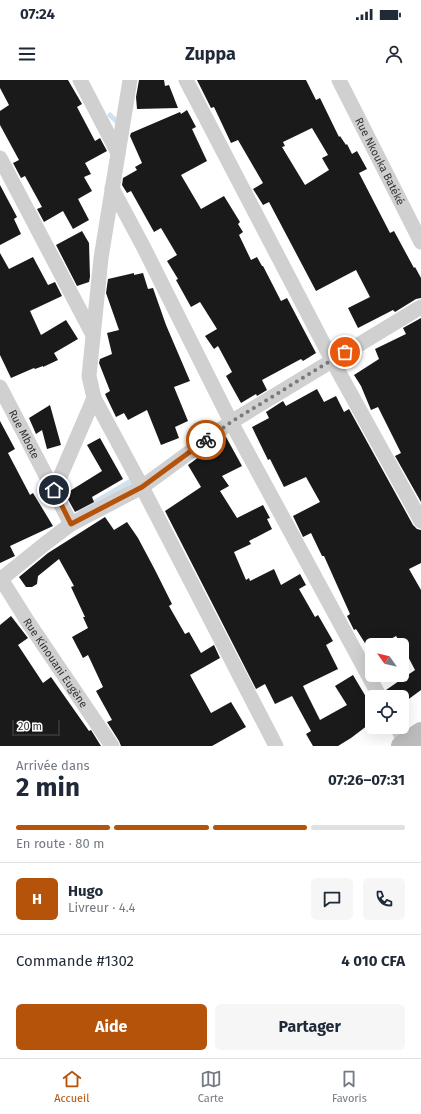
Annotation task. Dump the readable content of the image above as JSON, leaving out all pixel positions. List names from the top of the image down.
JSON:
{
  "streets": {
    "street": ["Rue Nkouka Batéké", "Rue Mbote", "Rue Kinouani Eugène"]
  },
  "scale_bar": "20 m",
  "north": "top left",
  "page": {
    "status": "07:24",
    "header": "Zuppa",
    "scale": "20 m",
    "heading": ["2 min", "Arrivée dans", "07:26–07:31"],
    "panel": [
      "Hugo",
      "Livreur · 4.4",
      "Commande #1302",
      "4 010 CFA"
    ],
    "bar": "En route · 80 m",
    "round": "H",
    "buttons": ["Aide", "Partager"],
    "tabs": ["Accueil", "Carte", "Favoris"]
  }
}
